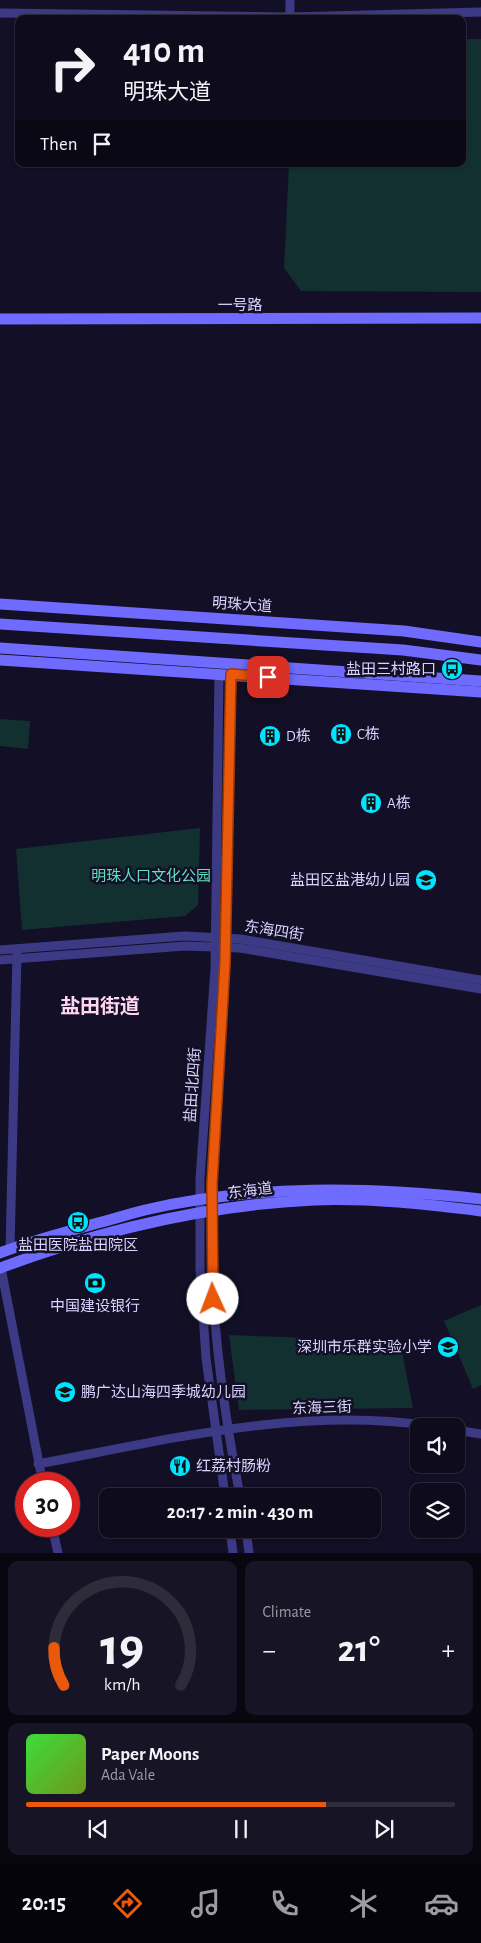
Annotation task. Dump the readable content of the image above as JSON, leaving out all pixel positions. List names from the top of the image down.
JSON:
{
  "streets": {
    "street": [
      "一号路",
      "明珠大道",
      "东海四街",
      "盐田北四街",
      "东海道",
      "东海三街"
    ]
  },
  "crossings": [
    ["东海四街", "盐田北四街"],
    ["盐田北四街", "东海道"],
    ["盐田北四街", "东海三街"]
  ],
  "districts": ["盐田街道"],
  "parks": ["明珠人口文化公园"],
  "places": {
    "bus stop": ["盐田三村路口", "盐田医院盐田院区"],
    "building": ["C栋", "D栋", "A栋"],
    "school or university": ["盐田区盐港幼儿园", "深圳市乐群实验小学", "鹏广达山海四季城幼儿园"],
    "bank": ["中国建设银行"],
    "restaurant": ["红荔村肠粉"]
  },
  "page": {
    "turn": ["410 m", "明珠大道"],
    "then": "Then",
    "limit": "30",
    "trip": "20:17 · 2 min · 430 m",
    "tile": "Climate",
    "heat": ["−", "21°", "+"],
    "song": ["Paper Moons", "Ada Vale"],
    "tabs": "20:15",
    "gauge": ["19", "km/h"]
  }
}
